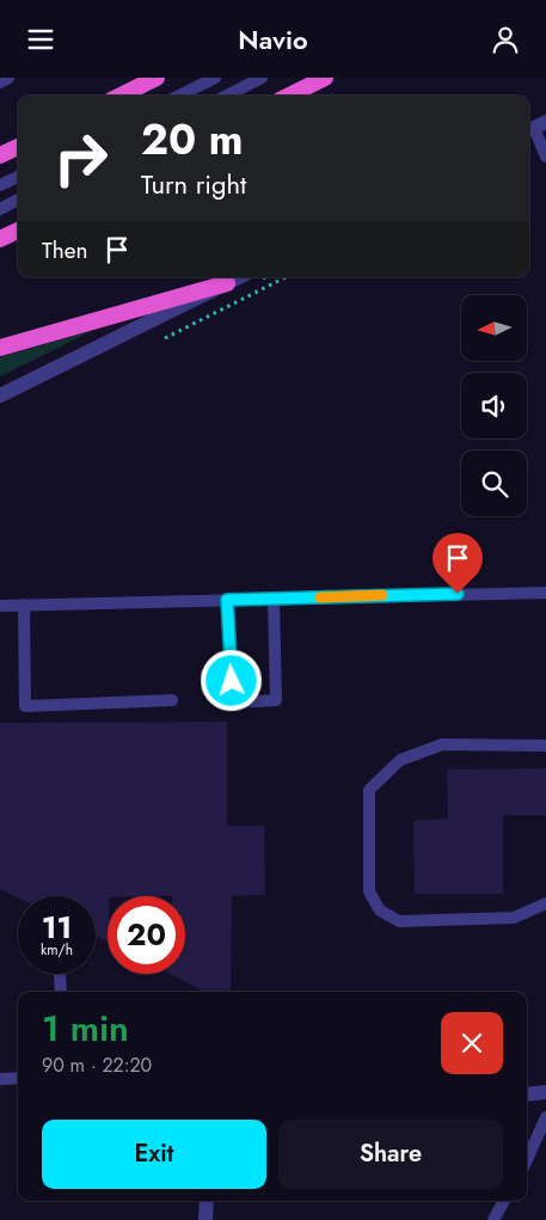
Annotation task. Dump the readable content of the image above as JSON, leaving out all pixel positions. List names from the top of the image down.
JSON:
{
  "north": "left",
  "page": {
    "header": "Navio",
    "turn": ["20 m", "Turn right"],
    "then": "Then",
    "speed": "11 km/h",
    "limit": "20",
    "heading": ["1 min", "90 m · 22:20"],
    "buttons": ["Exit", "Share"]
  }
}
